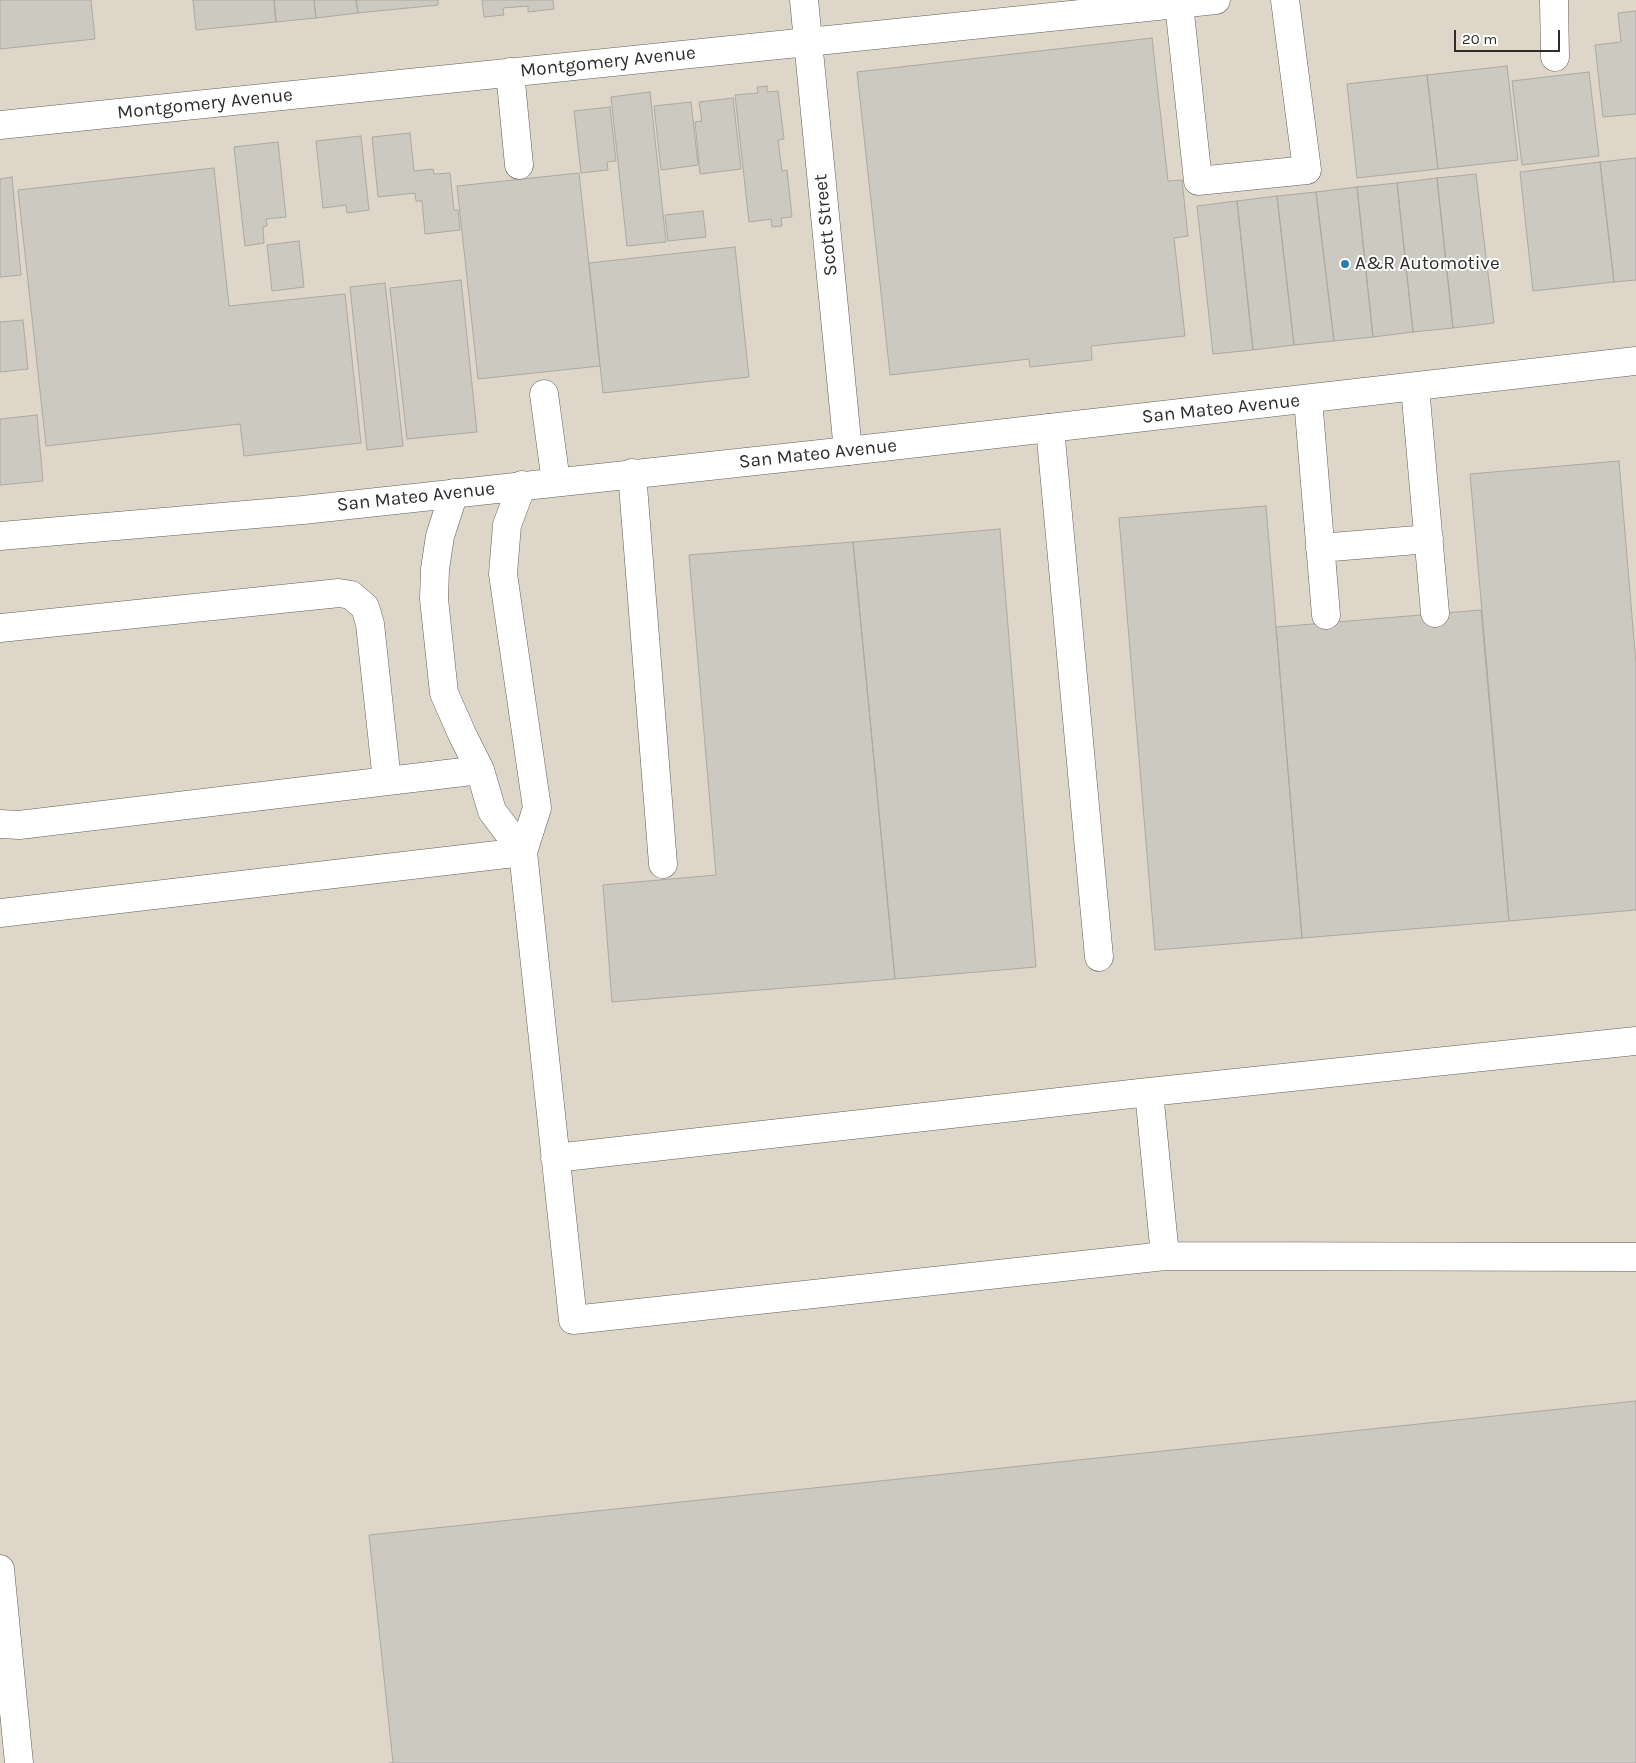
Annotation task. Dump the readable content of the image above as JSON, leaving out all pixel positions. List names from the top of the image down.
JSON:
{
  "streets": {
    "main road": ["Montgomery Avenue", "Scott Street", "San Mateo Avenue"]
  },
  "crossings": [
    ["Montgomery Avenue", "Scott Street"],
    ["Scott Street", "San Mateo Avenue"]
  ],
  "places": ["A&R Automotive"],
  "scale_bar": "20 m"
}
